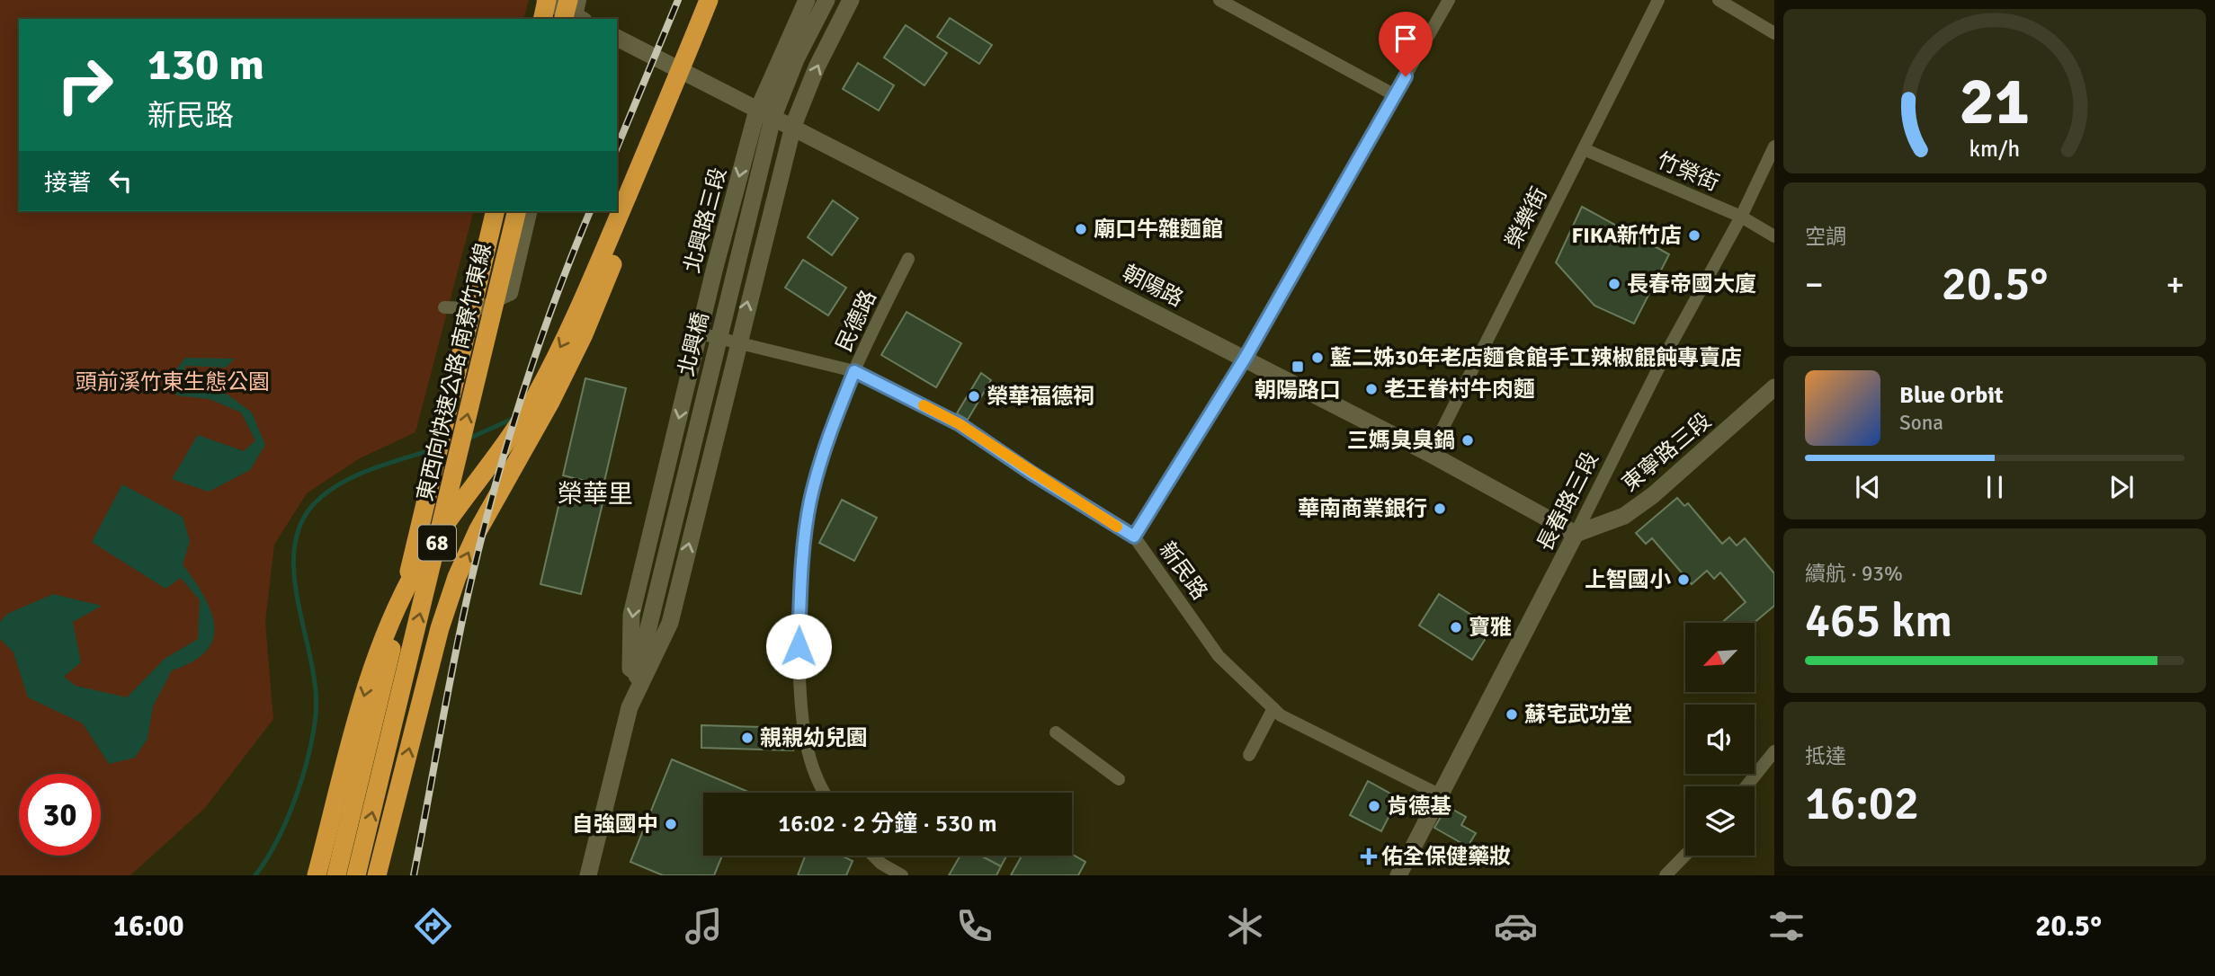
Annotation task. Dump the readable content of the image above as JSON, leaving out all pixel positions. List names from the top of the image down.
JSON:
{
  "streets": {
    "highway": ["東西向快速公路 南寮竹東線", "68"],
    "street": [
      "竹榮街",
      "榮樂街",
      "北興路三段",
      "朝陽路",
      "民德路",
      "北興橋",
      "東寧路三段",
      "長春路三段",
      "新民路"
    ]
  },
  "crossings": [
    ["竹榮街", "榮樂街"],
    ["竹榮街", "長春路三段"],
    ["榮樂街", "朝陽路"],
    ["北興路三段", "朝陽路"],
    ["北興路三段", "北興橋"],
    ["北興路三段", "新民路"],
    ["朝陽路", "北興橋"],
    ["朝陽路", "東寧路三段"],
    ["朝陽路", "長春路三段"],
    ["民德路", "新民路"],
    ["東寧路三段", "長春路三段"],
    ["長春路三段", "新民路"]
  ],
  "districts": ["榮華里"],
  "parks": ["頭前溪竹東生態公園"],
  "places": {
    "other": [
      "廟口牛雜麵館",
      "FIKA新竹店",
      "長春帝國大廈",
      "藍二姊30年老店麵食館手工辣椒餛飩專賣店",
      "老王眷村牛肉麵",
      "榮華福德祠",
      "三媽臭臭鍋",
      "華南商業銀行",
      "上智國小",
      "寶雅",
      "蘇宅武功堂",
      "親親幼兒園",
      "肯德基",
      "自強國中"
    ],
    "transit": ["朝陽路口"],
    "health": ["佑全保健藥妝"]
  },
  "north": "bottom left",
  "page": {
    "turn": ["130 m", "新民路"],
    "then": "接著",
    "tile": [
      "空調",
      ["續航 · 93%", "465 km"],
      ["抵達", "16:02"]
    ],
    "heat": ["−", "20.5°", "+"],
    "song": ["Blue Orbit", "Sona"],
    "limit": "30",
    "trip": "16:02 · 2 分鐘 · 530 m",
    "tabs": ["16:00", "20.5°"],
    "gauge": ["21", "km/h"]
  }
}
